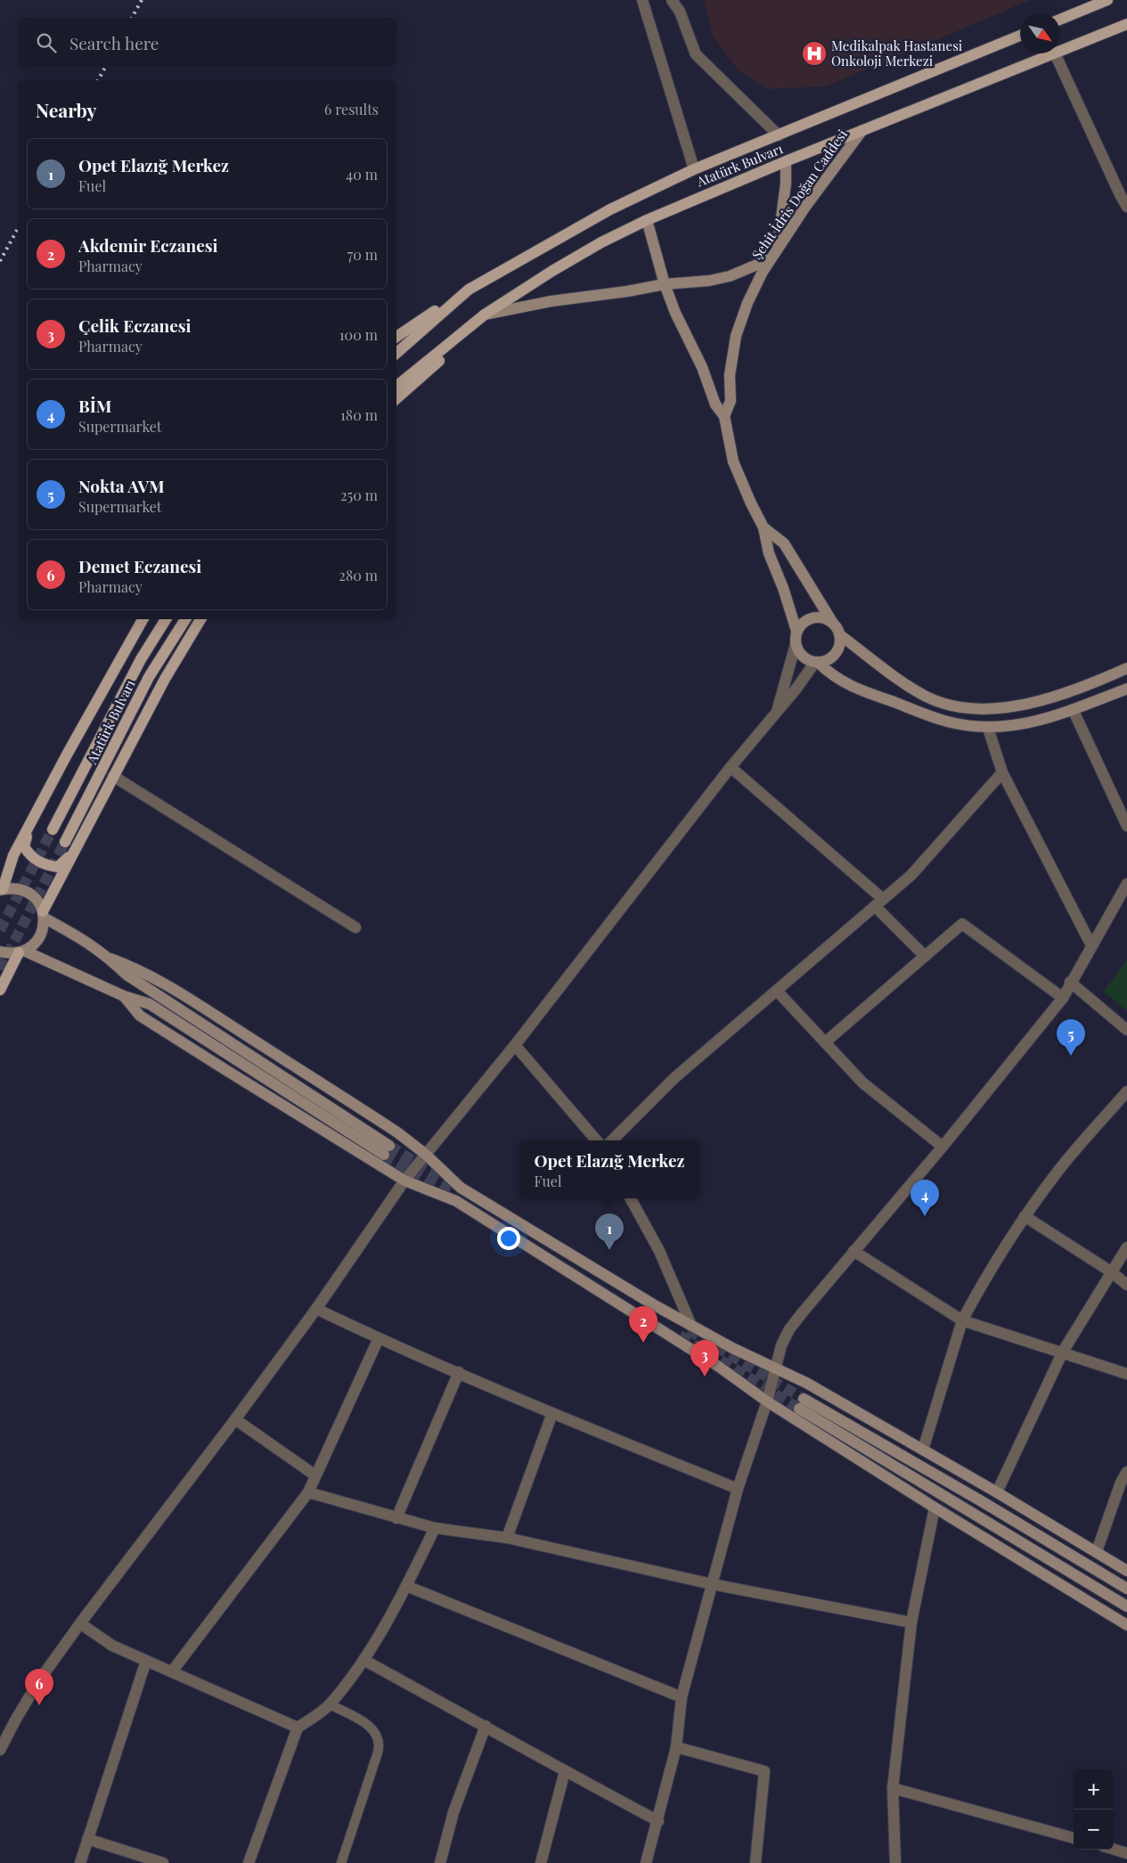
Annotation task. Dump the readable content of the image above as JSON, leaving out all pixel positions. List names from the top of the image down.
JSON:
{
  "streets": {
    "main road": ["Atatürk Bulvarı", "Şehit İdris Doğan Caddesi"]
  },
  "crossings": [
    ["Atatürk Bulvarı", "Şehit İdris Doğan Caddesi"]
  ],
  "places": {
    "hospital": ["Medikalpak Hastanesi Onkoloji Merkezi"]
  },
  "north": "bottom right",
  "page": {
    "search": "Search here",
    "heading": ["Nearby", "6 results"],
    "list": [
      {
        "mark": "1",
        "name": "Opet Elazığ Merkez",
        "note": "Fuel",
        "value": "40 m"
      },
      {
        "mark": "2",
        "name": "Akdemir Eczanesi",
        "note": "Pharmacy",
        "value": "70 m"
      },
      {
        "mark": "3",
        "name": "Çelik Eczanesi",
        "note": "Pharmacy",
        "value": "100 m"
      },
      {
        "mark": "4",
        "name": "BİM",
        "note": "Supermarket",
        "value": "180 m"
      },
      {
        "mark": "5",
        "name": "Nokta AVM",
        "note": "Supermarket",
        "value": "250 m"
      },
      {
        "mark": "6",
        "name": "Demet Eczanesi",
        "note": "Pharmacy",
        "value": "280 m"
      }
    ],
    "pins": [
      "5",
      "4",
      "1",
      "2",
      "3",
      "6"
    ],
    "popup": ["Opet Elazığ Merkez", "Fuel"],
    "map_buttons": ["+", "−"]
  }
}
